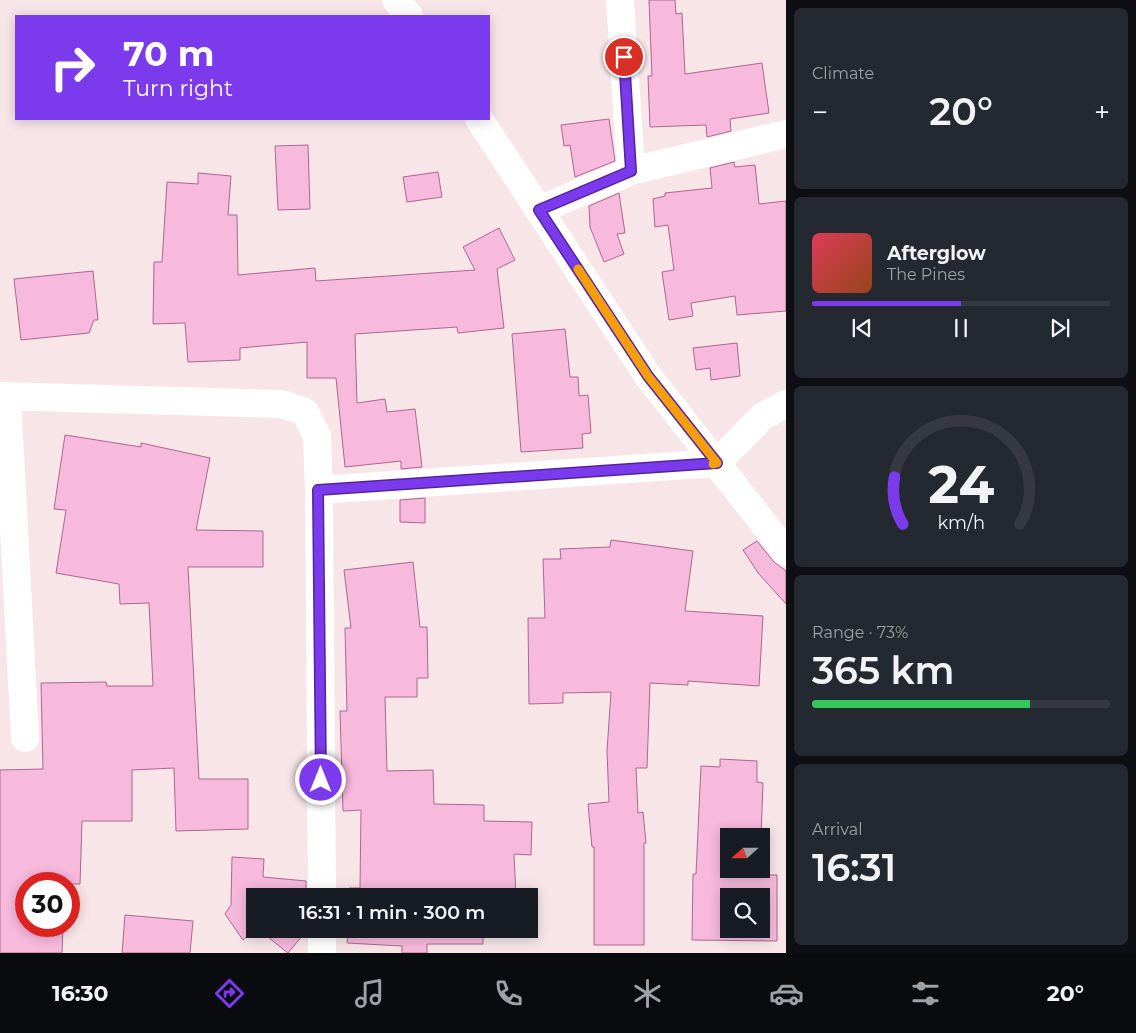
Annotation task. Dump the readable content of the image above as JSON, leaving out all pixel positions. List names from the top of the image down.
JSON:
{
  "north": "left",
  "page": {
    "tile": [
      "Climate",
      ["Range · 73%", "365 km"],
      ["Arrival", "16:31"]
    ],
    "turn": ["70 m", "Turn right"],
    "heat": ["−", "20°", "+"],
    "song": ["Afterglow", "The Pines"],
    "limit": "30",
    "trip": "16:31 · 1 min · 300 m",
    "tabs": ["16:30", "20°"],
    "gauge": ["24", "km/h"]
  }
}
